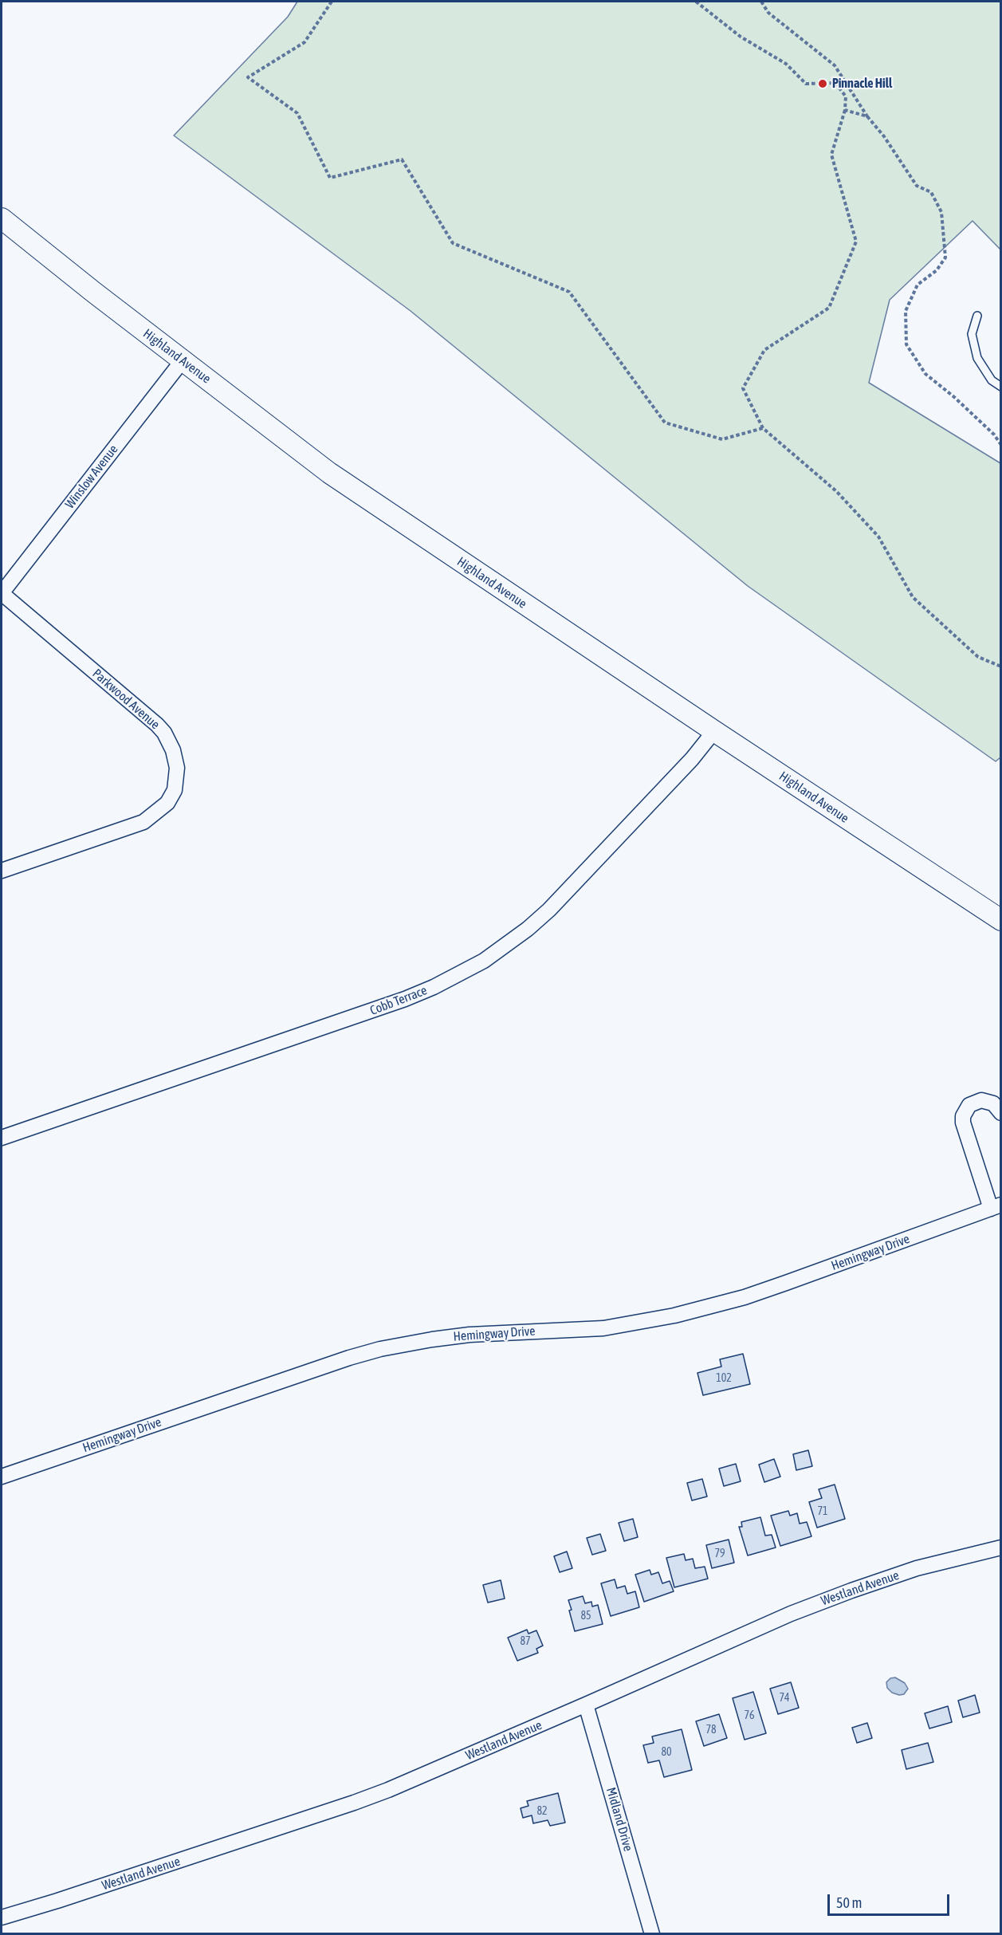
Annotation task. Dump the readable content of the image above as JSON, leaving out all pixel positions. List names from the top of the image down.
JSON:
{
  "streets": {
    "street": [
      "Highland Avenue",
      "Winslow Avenue",
      "Parkwood Avenue",
      "Cobb Terrace",
      "Hemingway Drive",
      "Westland Avenue",
      "Midland Drive"
    ]
  },
  "crossings": [
    ["Highland Avenue", "Winslow Avenue"],
    ["Highland Avenue", "Cobb Terrace"],
    ["Winslow Avenue", "Parkwood Avenue"],
    ["Westland Avenue", "Midland Drive"]
  ],
  "places": ["Pinnacle Hill"],
  "house_numbers": [
    "102",
    "71",
    "79",
    "85",
    "87",
    "74",
    "76",
    "78",
    "80",
    "82"
  ],
  "scale_bar": "50 m"
}
